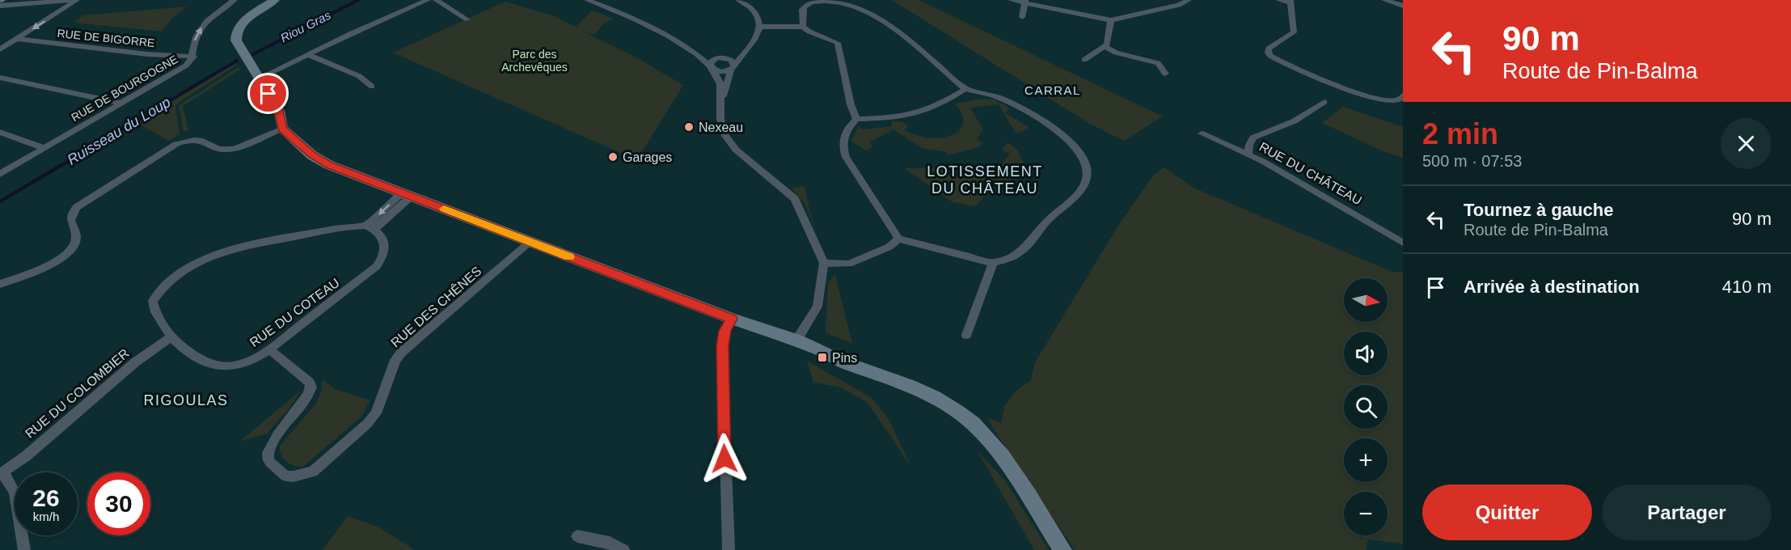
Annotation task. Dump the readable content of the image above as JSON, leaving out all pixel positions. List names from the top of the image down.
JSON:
{
  "streets": {
    "street": [
      "RUE DE BIGORRE",
      "RUE DE BOURGOGNE",
      "RUE DU CHÂTEAU",
      "RUE DES CHÊNES",
      "RUE DU COTEAU",
      "RUE DU COLOMBIER"
    ]
  },
  "crossings": [
    ["RUE DE BIGORRE", "RUE DE BOURGOGNE"],
    ["RUE DES CHÊNES", "RUE DU COTEAU"],
    ["RUE DU COTEAU", "RUE DU COLOMBIER"]
  ],
  "districts": ["CARRAL", "LOTISSEMENT DU CHÂTEAU", "RIGOULAS"],
  "water": ["Riou Gras", "Ruisseau du Loup"],
  "parks": ["Parc des Archevêques"],
  "places": {
    "other": ["Nexeau", "Garages"],
    "transit": ["Pins"]
  },
  "north": "right",
  "page": {
    "turn": ["90 m", "Route de Pin-Balma"],
    "heading": ["2 min", "500 m · 07:53"],
    "list": [
      {
        "name": "Tournez à gauche",
        "note": "Route de Pin-Balma",
        "value": "90 m"
      },
      {
        "name": "Arrivée à destination",
        "value": "410 m"
      }
    ],
    "map_buttons": ["+", "−"],
    "speed": "26 km/h",
    "limit": "30",
    "buttons": ["Quitter", "Partager"]
  }
}
